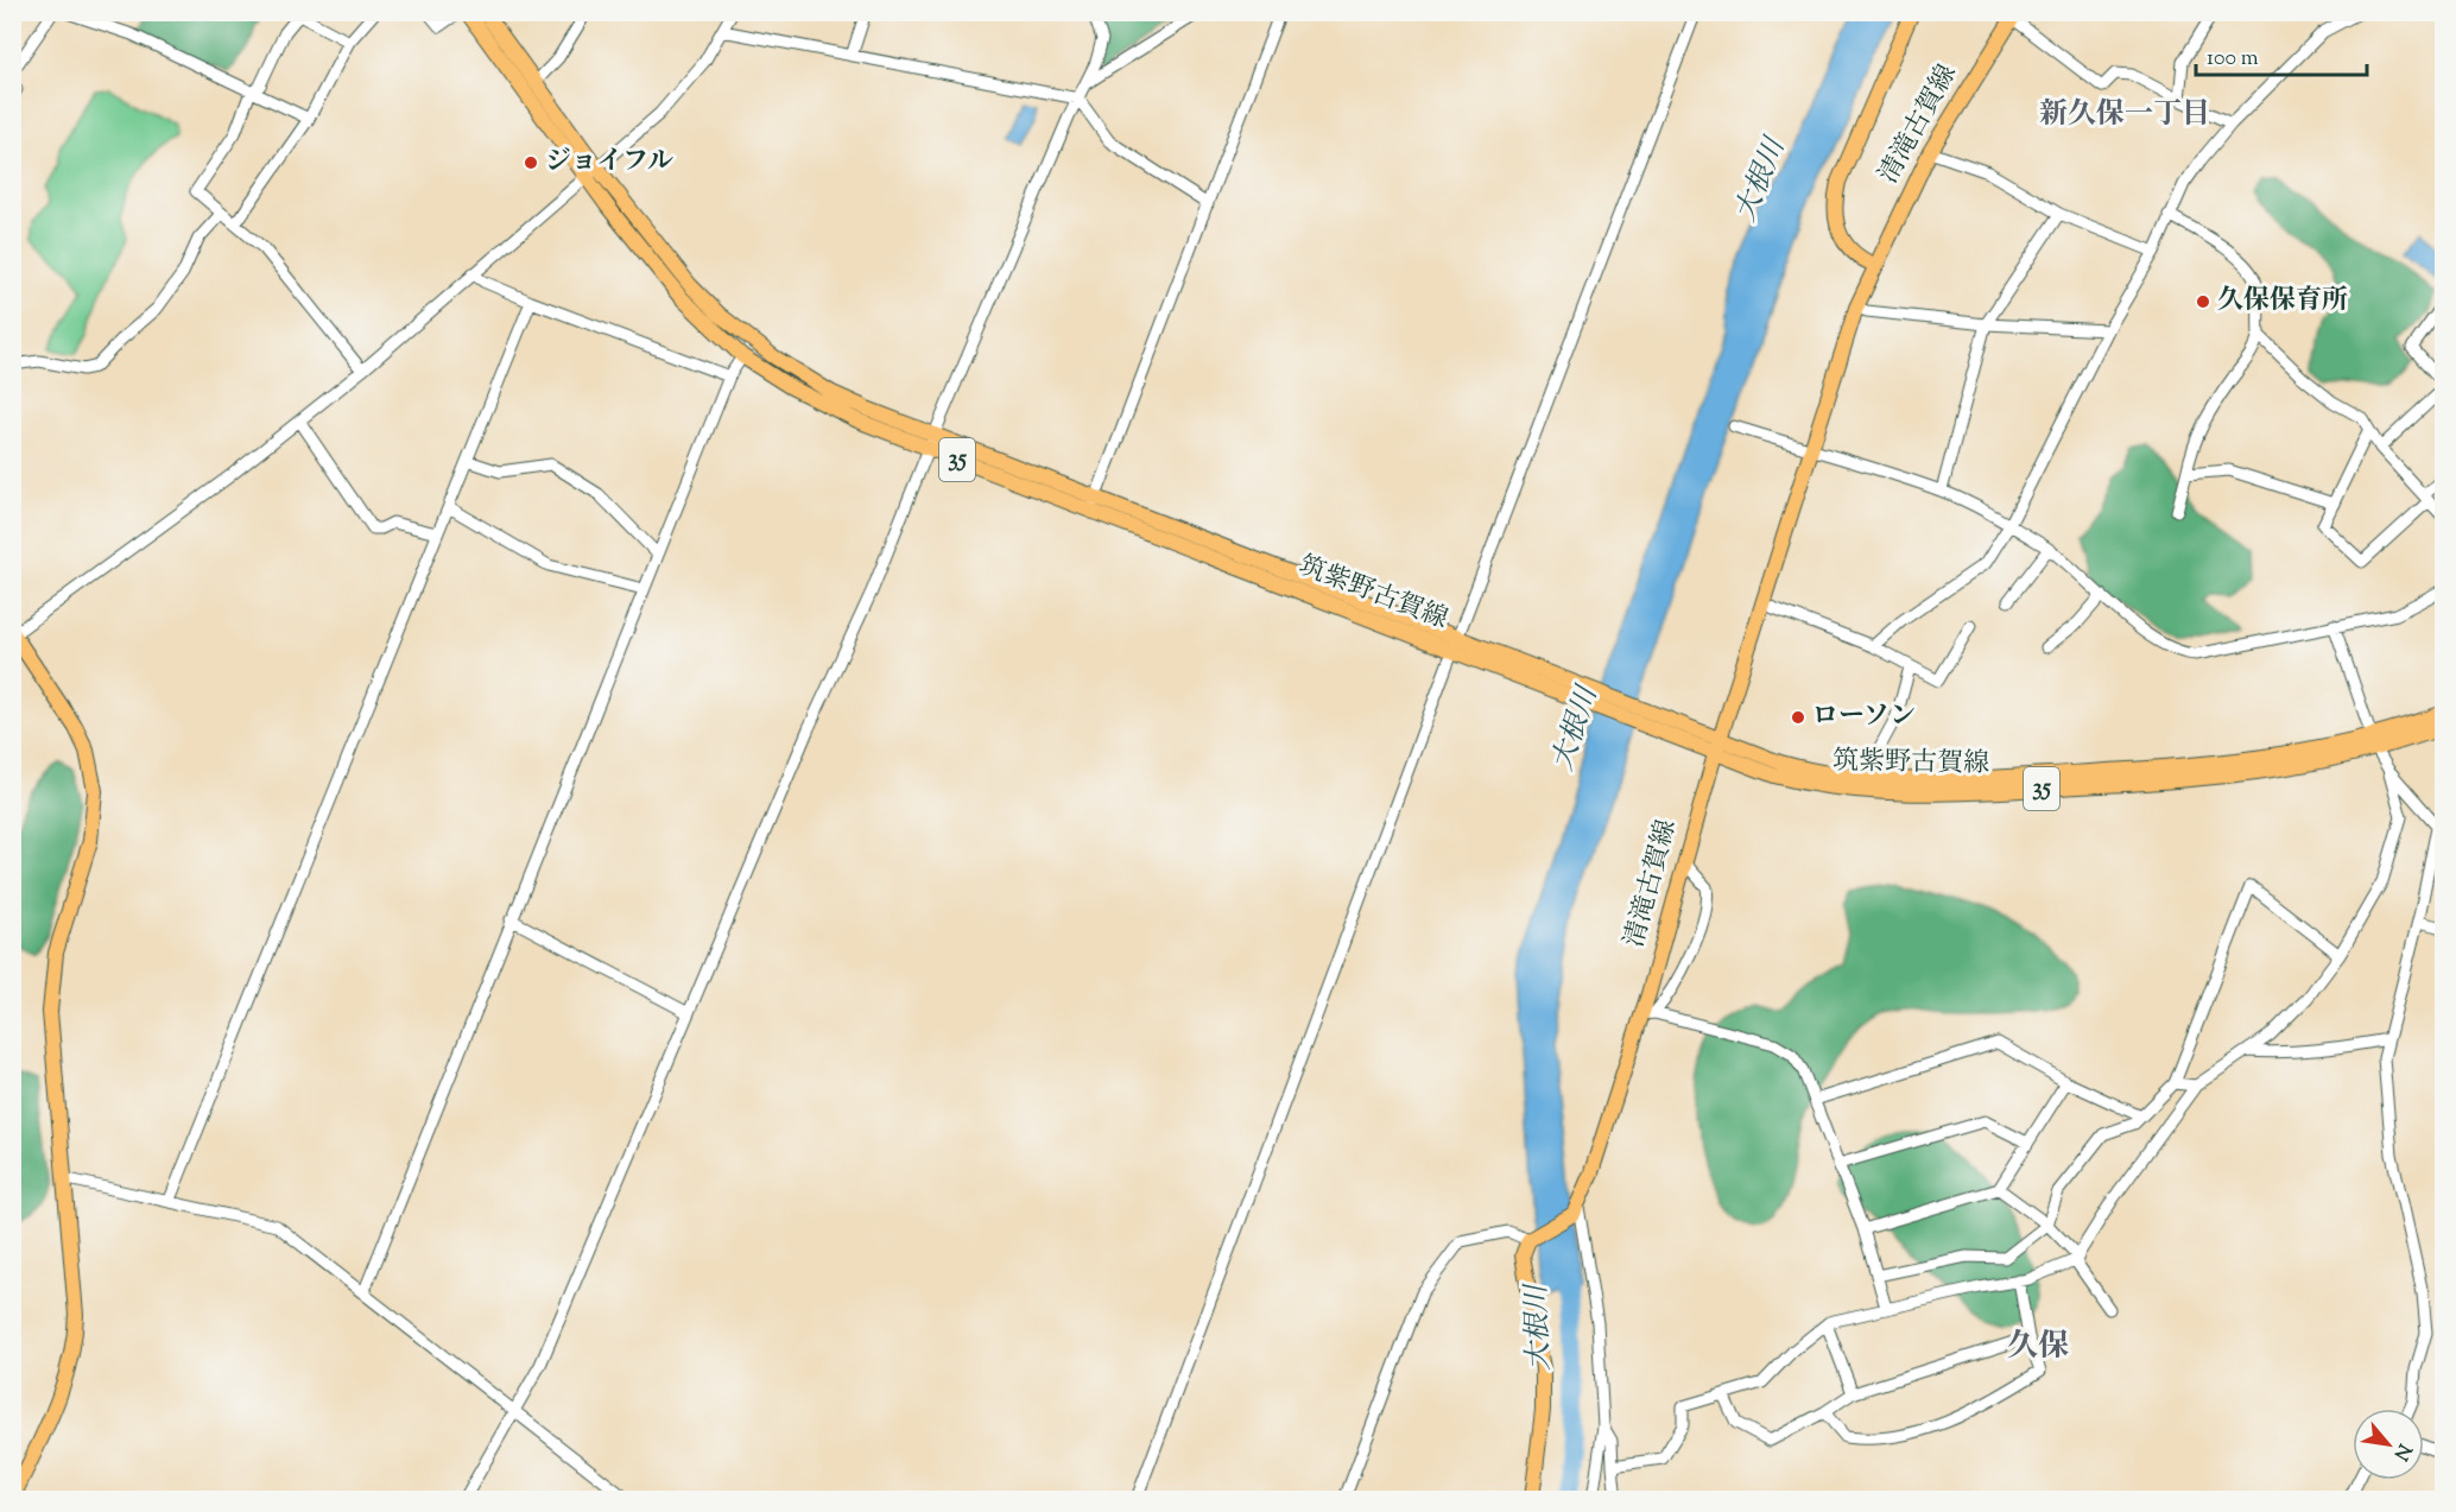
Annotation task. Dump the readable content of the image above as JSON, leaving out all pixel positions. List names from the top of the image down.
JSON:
{
  "streets": {
    "main road": ["清滝古賀線", "35", "筑紫野古賀線"]
  },
  "crossings": [
    ["清滝古賀線", "筑紫野古賀線"]
  ],
  "districts": ["新久保一丁目", "久保"],
  "water": ["大根川"],
  "places": ["ジョイフル", "久保保育所", "ローソン"],
  "scale_bar": "100 m",
  "north": "bottom right"
}
